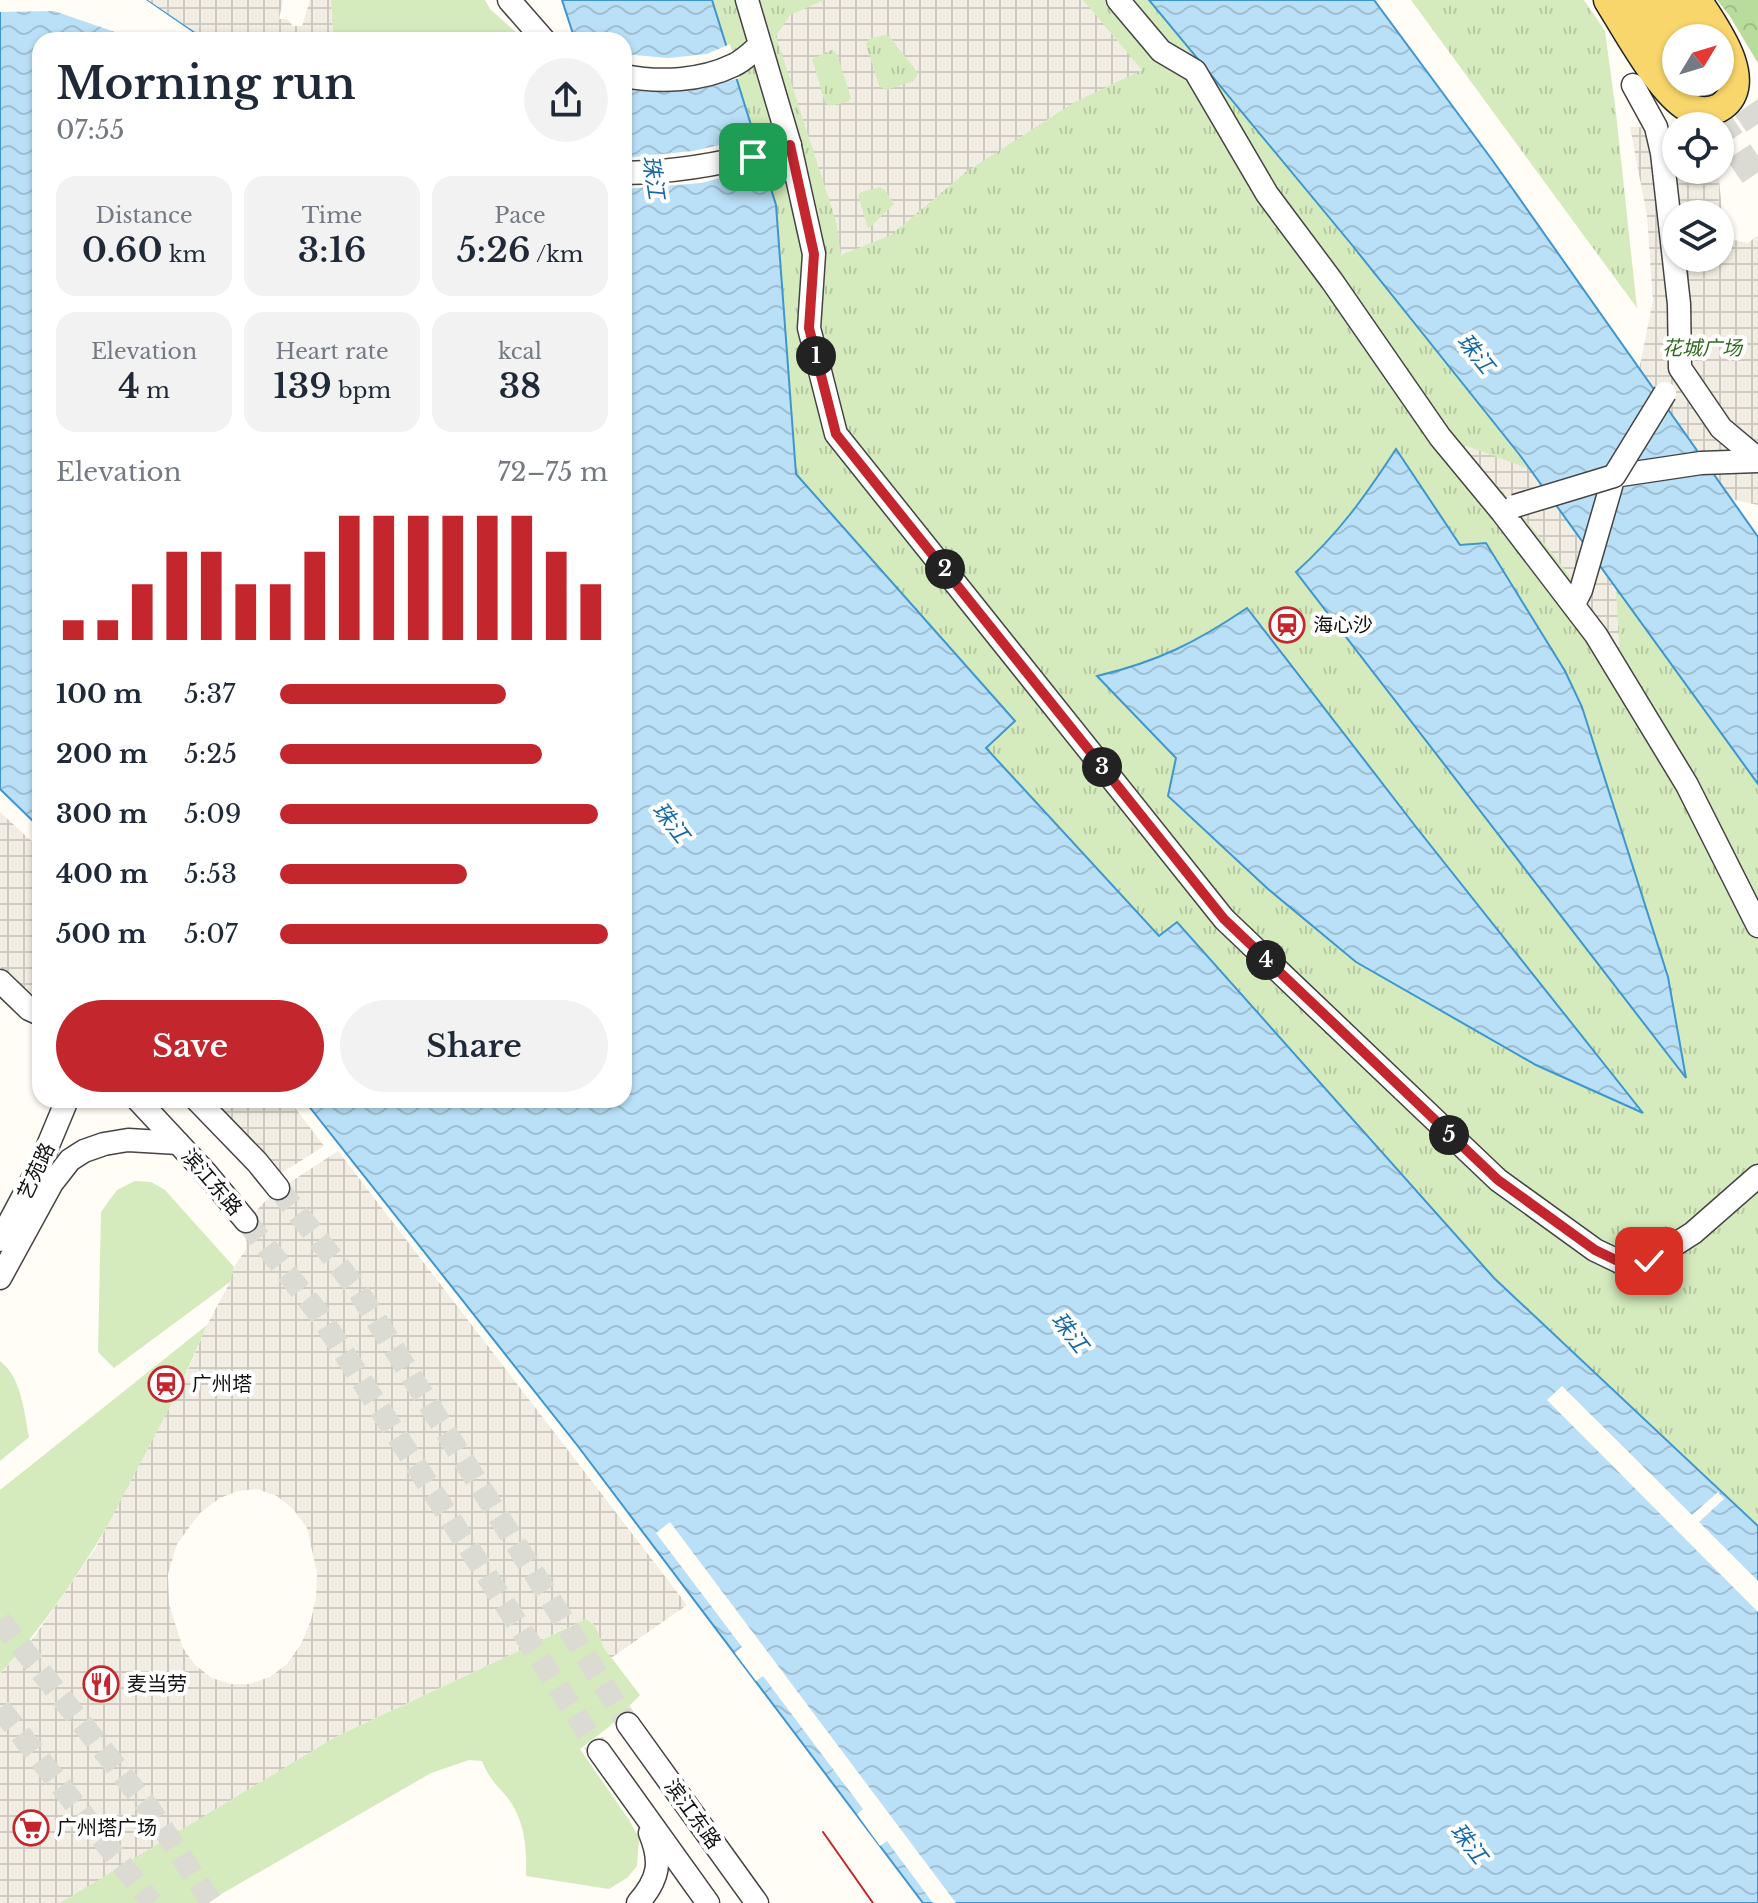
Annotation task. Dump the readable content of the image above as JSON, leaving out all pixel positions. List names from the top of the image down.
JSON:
{
  "streets": {
    "street": ["艺苑路", "滨江东路"]
  },
  "crossings": [
    ["艺苑路", "滨江东路"]
  ],
  "water": ["珠江"],
  "parks": ["花城广场"],
  "places": {
    "station": ["海心沙", "广州塔"],
    "restaurant": ["麦当劳"],
    "supermarket": ["广州塔广场"]
  },
  "north": "top right",
  "page": {
    "heading": ["Morning run", "07:55"],
    "stats": [
      ["Distance", "0.60 km"],
      ["Time", "3:16"],
      ["Pace", "5:26 /km"],
      ["Elevation", "4 m"],
      ["Heart rate", "139 bpm"],
      ["kcal", "38"]
    ],
    "pins": [
      "1",
      "2",
      "3",
      "4",
      "5"
    ],
    "chart": ["Elevation", "72–75 m"],
    "list": [
      {
        "name": "100 m",
        "note": "5:37"
      },
      {
        "name": "200 m",
        "note": "5:25"
      },
      {
        "name": "300 m",
        "note": "5:09"
      },
      {
        "name": "400 m",
        "note": "5:53"
      },
      {
        "name": "500 m",
        "note": "5:07"
      }
    ],
    "buttons": ["Save", "Share"]
  }
}
